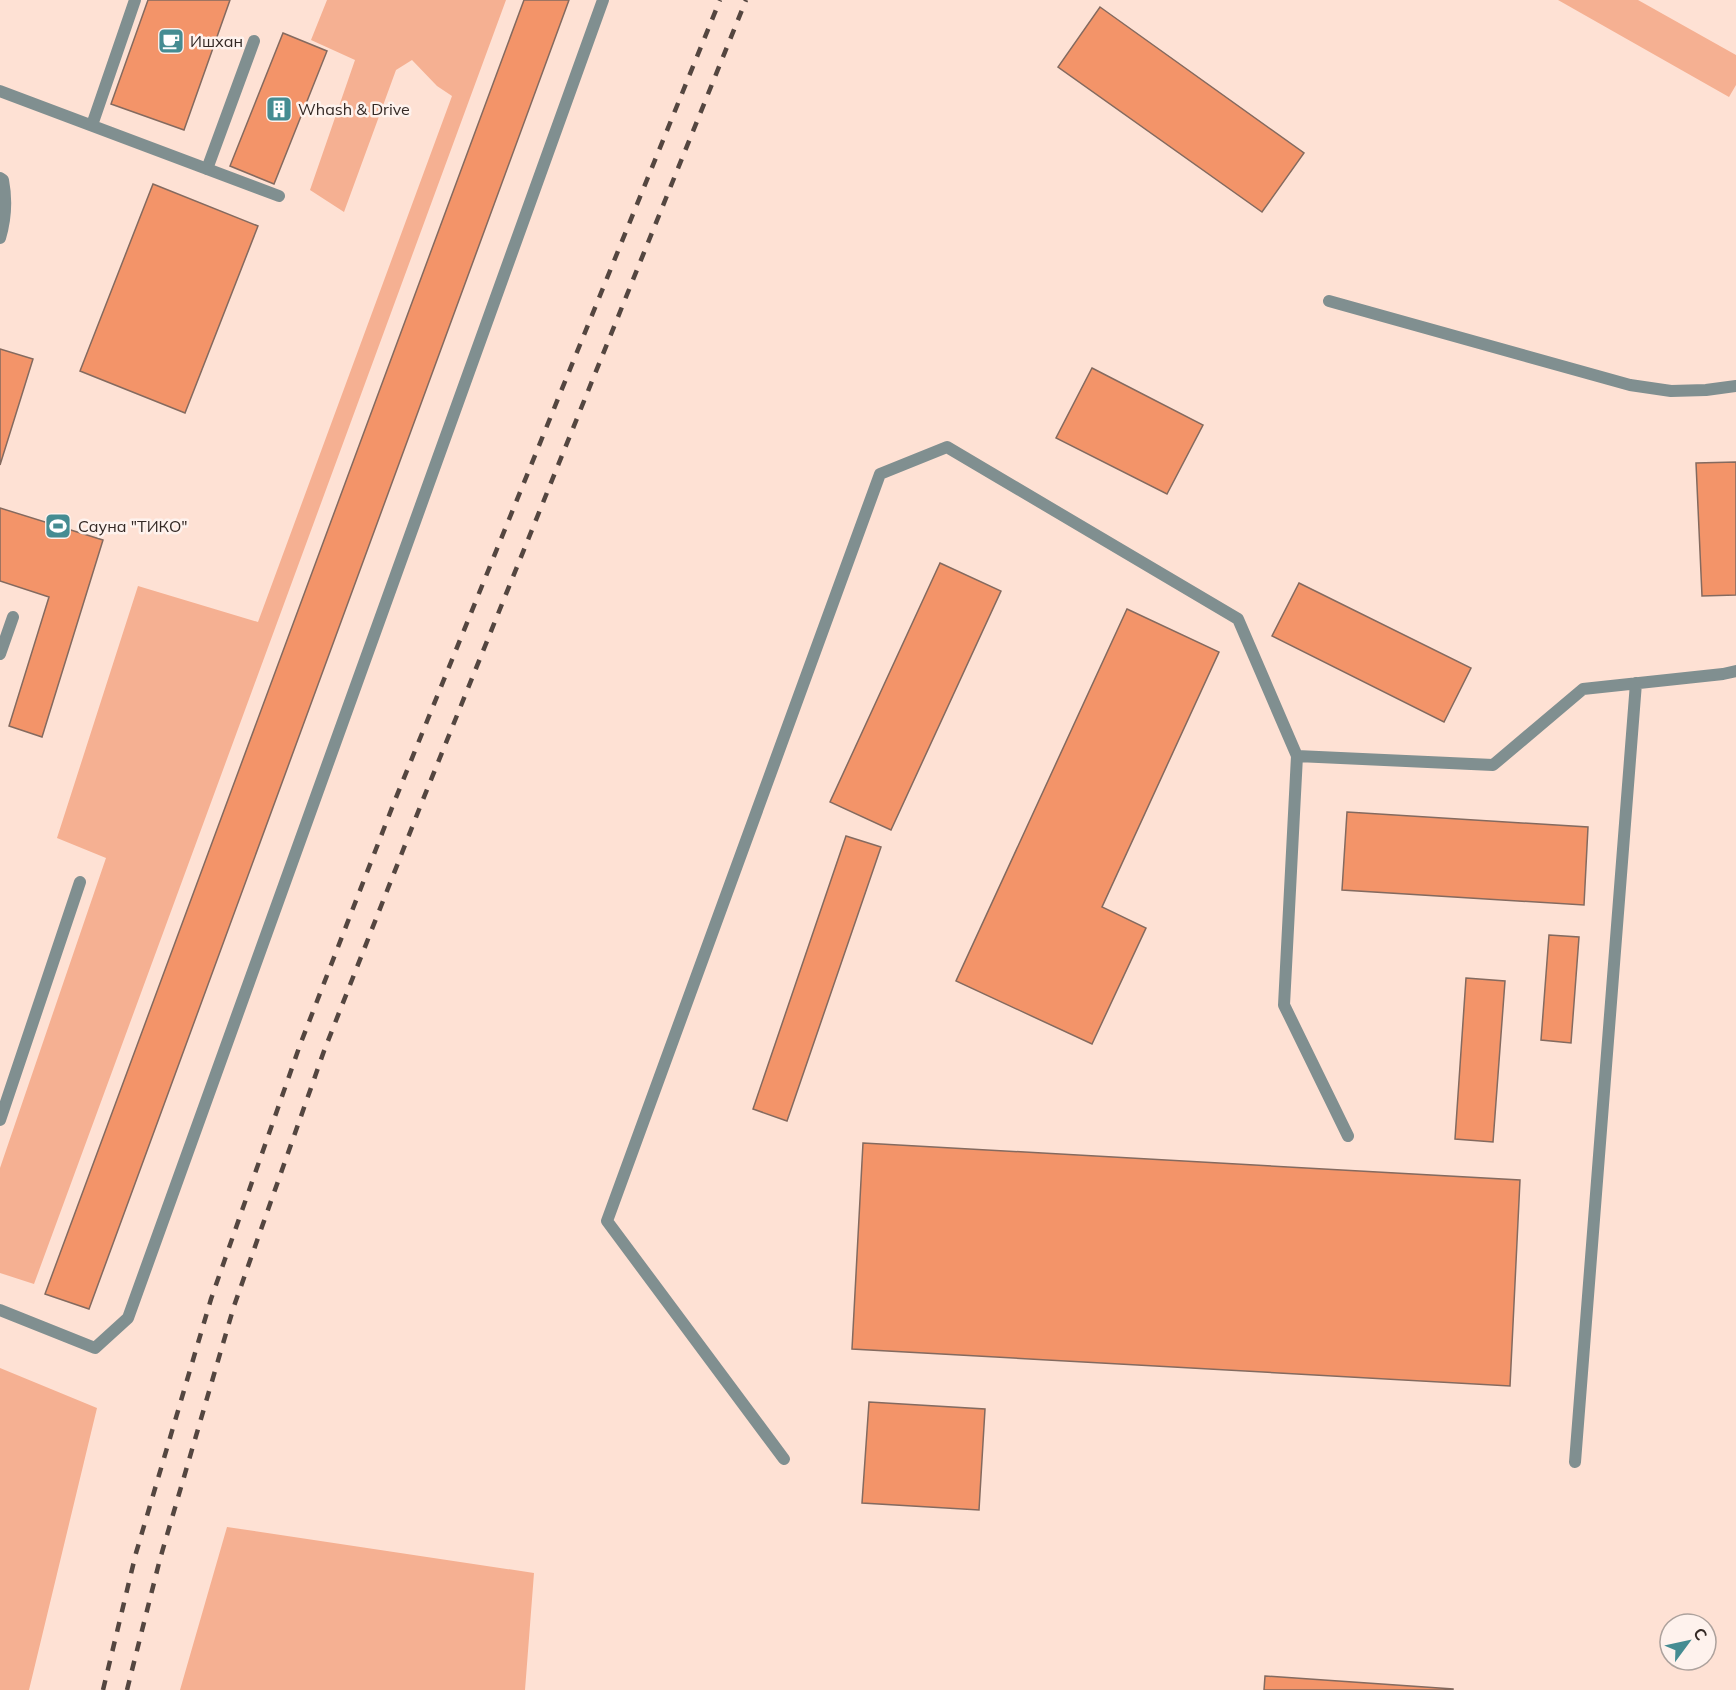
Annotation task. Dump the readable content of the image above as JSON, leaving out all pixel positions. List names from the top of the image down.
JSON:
{
  "places": {
    "cafe": ["Ишхан"],
    "building": ["Whash & Drive"],
    "sports": ["Сауна \"ТИКО\""]
  },
  "north": "top right"
}
